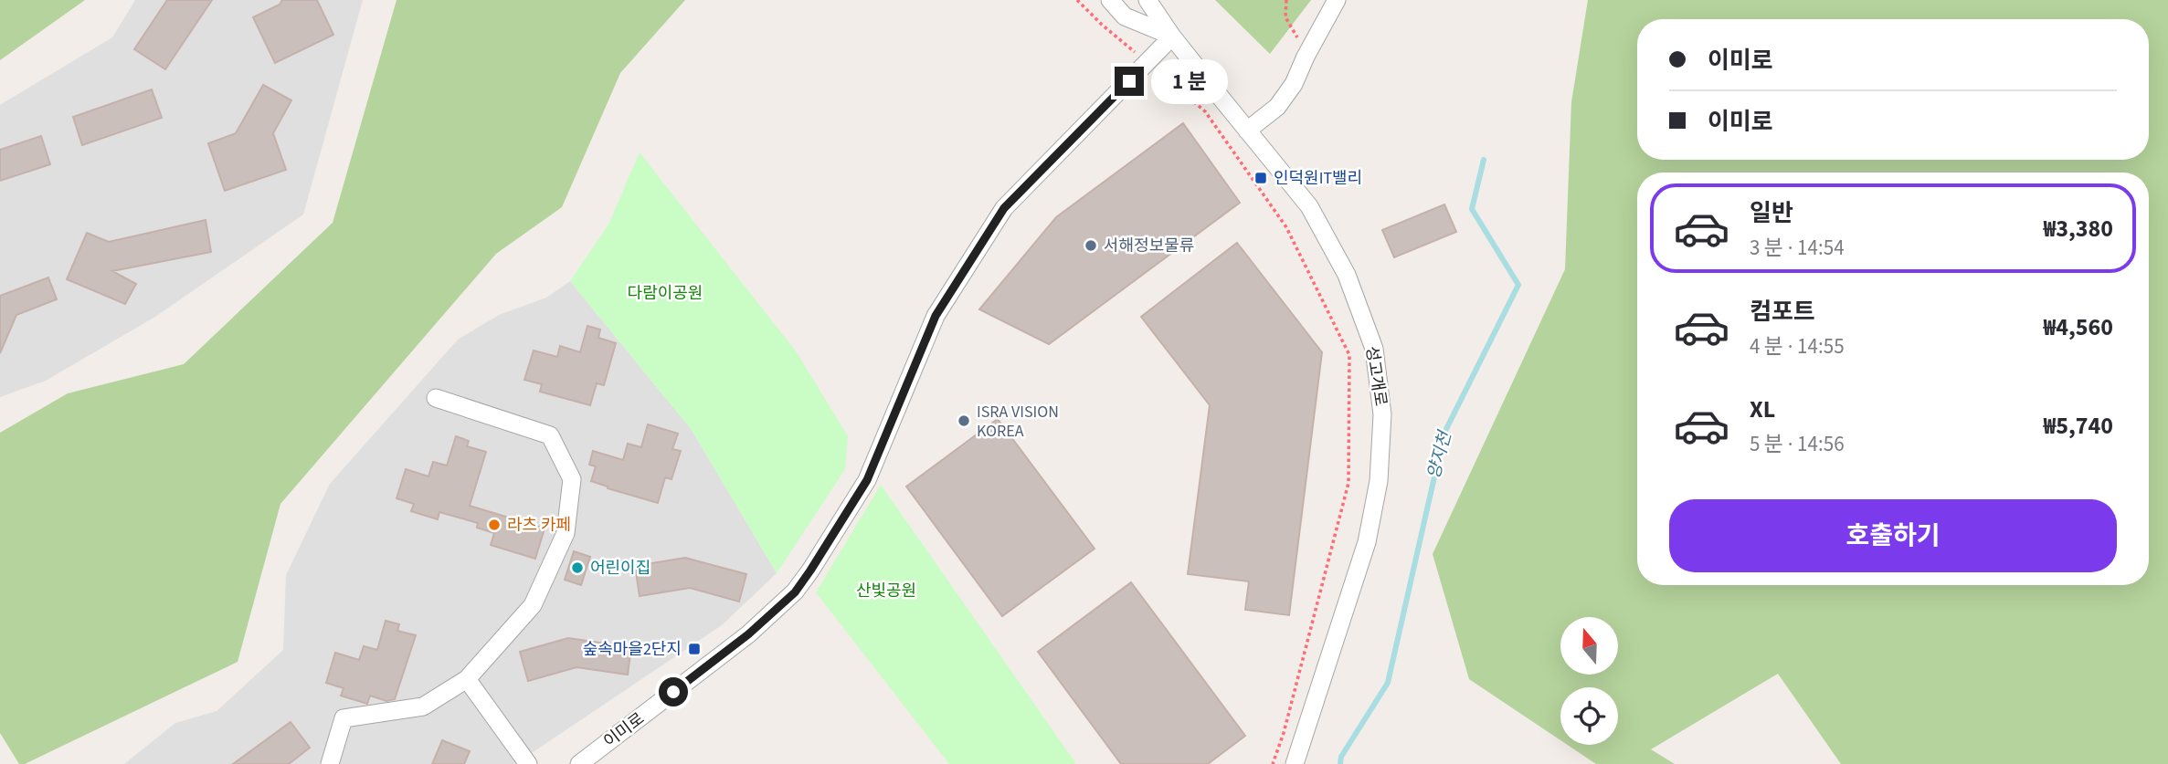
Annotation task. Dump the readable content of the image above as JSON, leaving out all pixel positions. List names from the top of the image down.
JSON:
{
  "streets": {
    "street": ["성고개로", "이미로"]
  },
  "crossings": [
    ["성고개로", "이미로"]
  ],
  "water": ["양지천"],
  "parks": ["다람이공원", "산빛공원"],
  "places": {
    "transit": ["인덕원IT밸리", "숲속마을2단지"],
    "other": [
      "서해정보물류",
      "ISRA VISION KOREA",
      "라츠 카페",
      "어린이집"
    ]
  },
  "north": "top",
  "page": {
    "banner": ["이미로", "이미로"],
    "bubble": "1 분",
    "list": [
      {
        "name": "일반",
        "note": "3 분 · 14:54",
        "value": "₩3,380"
      },
      {
        "name": "컴포트",
        "note": "4 분 · 14:55",
        "value": "₩4,560"
      },
      {
        "name": "XL",
        "note": "5 분 · 14:56",
        "value": "₩5,740"
      }
    ],
    "buttons": "호출하기"
  }
}
